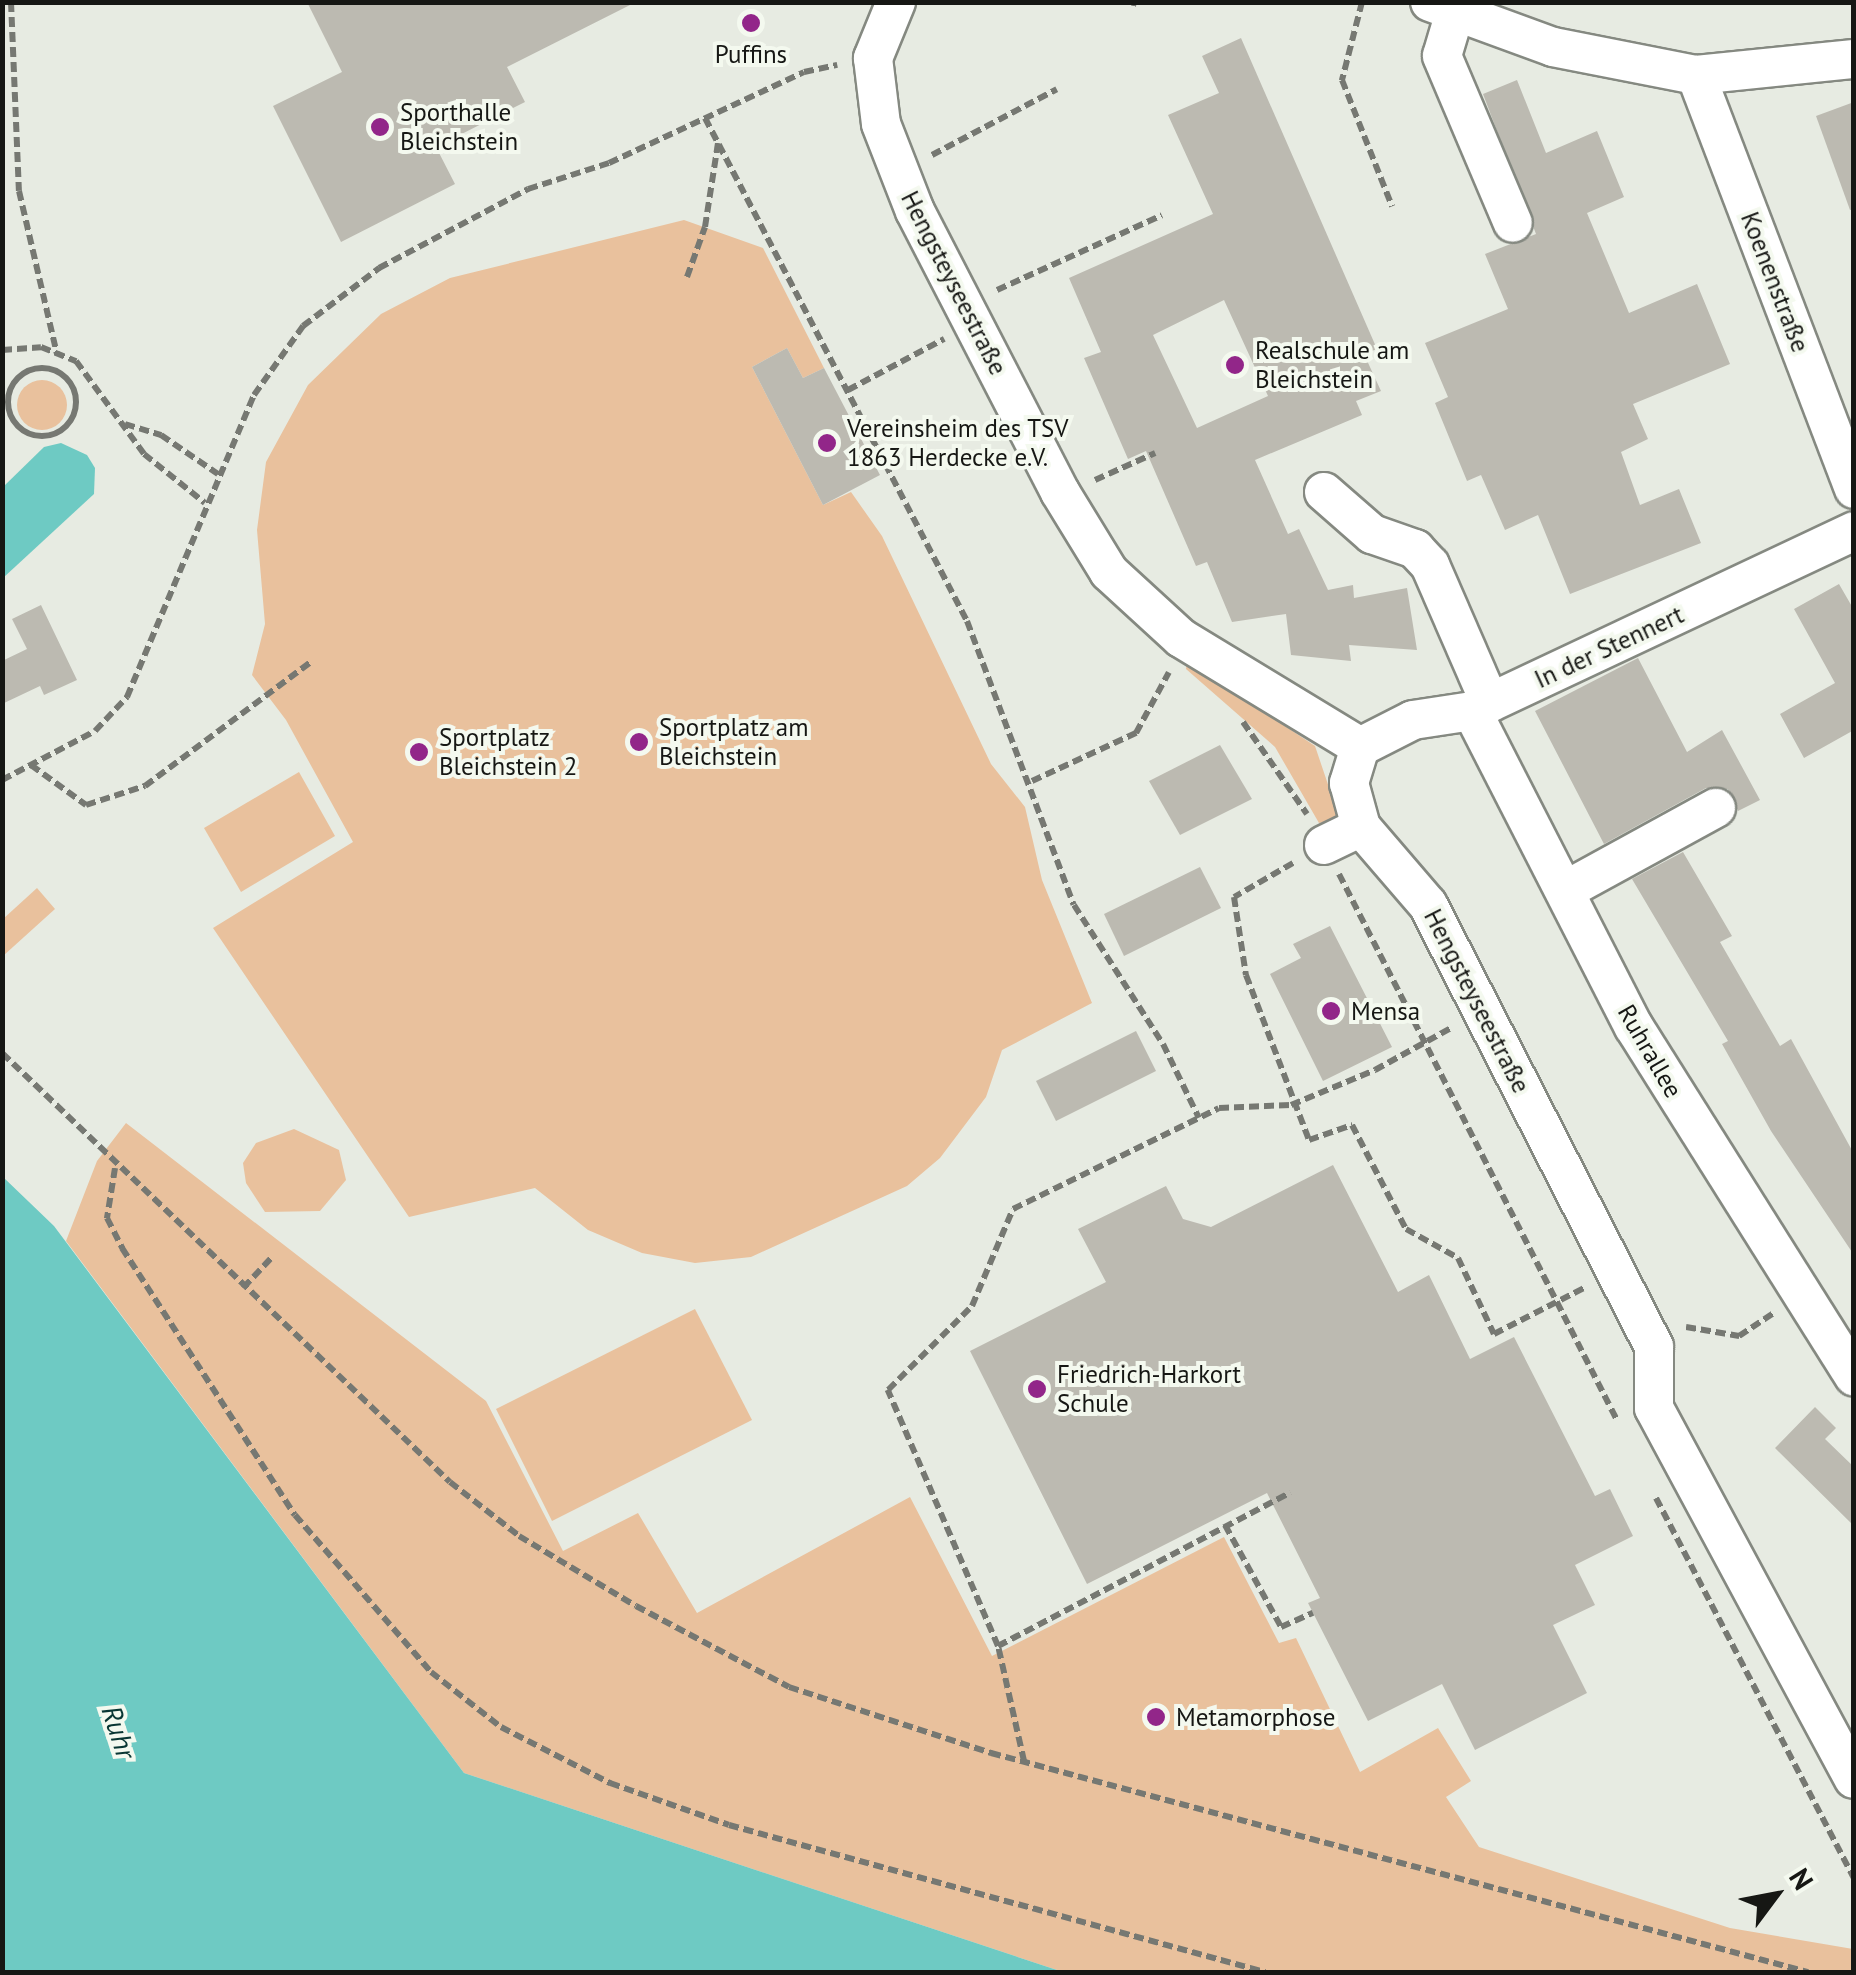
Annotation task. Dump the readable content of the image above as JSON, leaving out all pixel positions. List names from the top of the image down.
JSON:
{
  "streets": {
    "street": [
      "Koenenstraße",
      "Hengsteyseestraße",
      "In der Stennert",
      "Ruhrallee"
    ]
  },
  "crossings": [
    ["Hengsteyseestraße", "In der Stennert"],
    ["In der Stennert", "Ruhrallee"]
  ],
  "water": ["Ruhr"],
  "places": [
    "Puffins",
    "Sporthalle Bleichstein",
    "Realschule am Bleichstein",
    "Vereinsheim des TSV 1863 Herdecke e.V.",
    "Sportplatz am Bleichstein",
    "Sportplatz Bleichstein 2",
    "Mensa",
    "Friedrich-Harkort Schule",
    "Metamorphose"
  ],
  "north": "top right"
}
